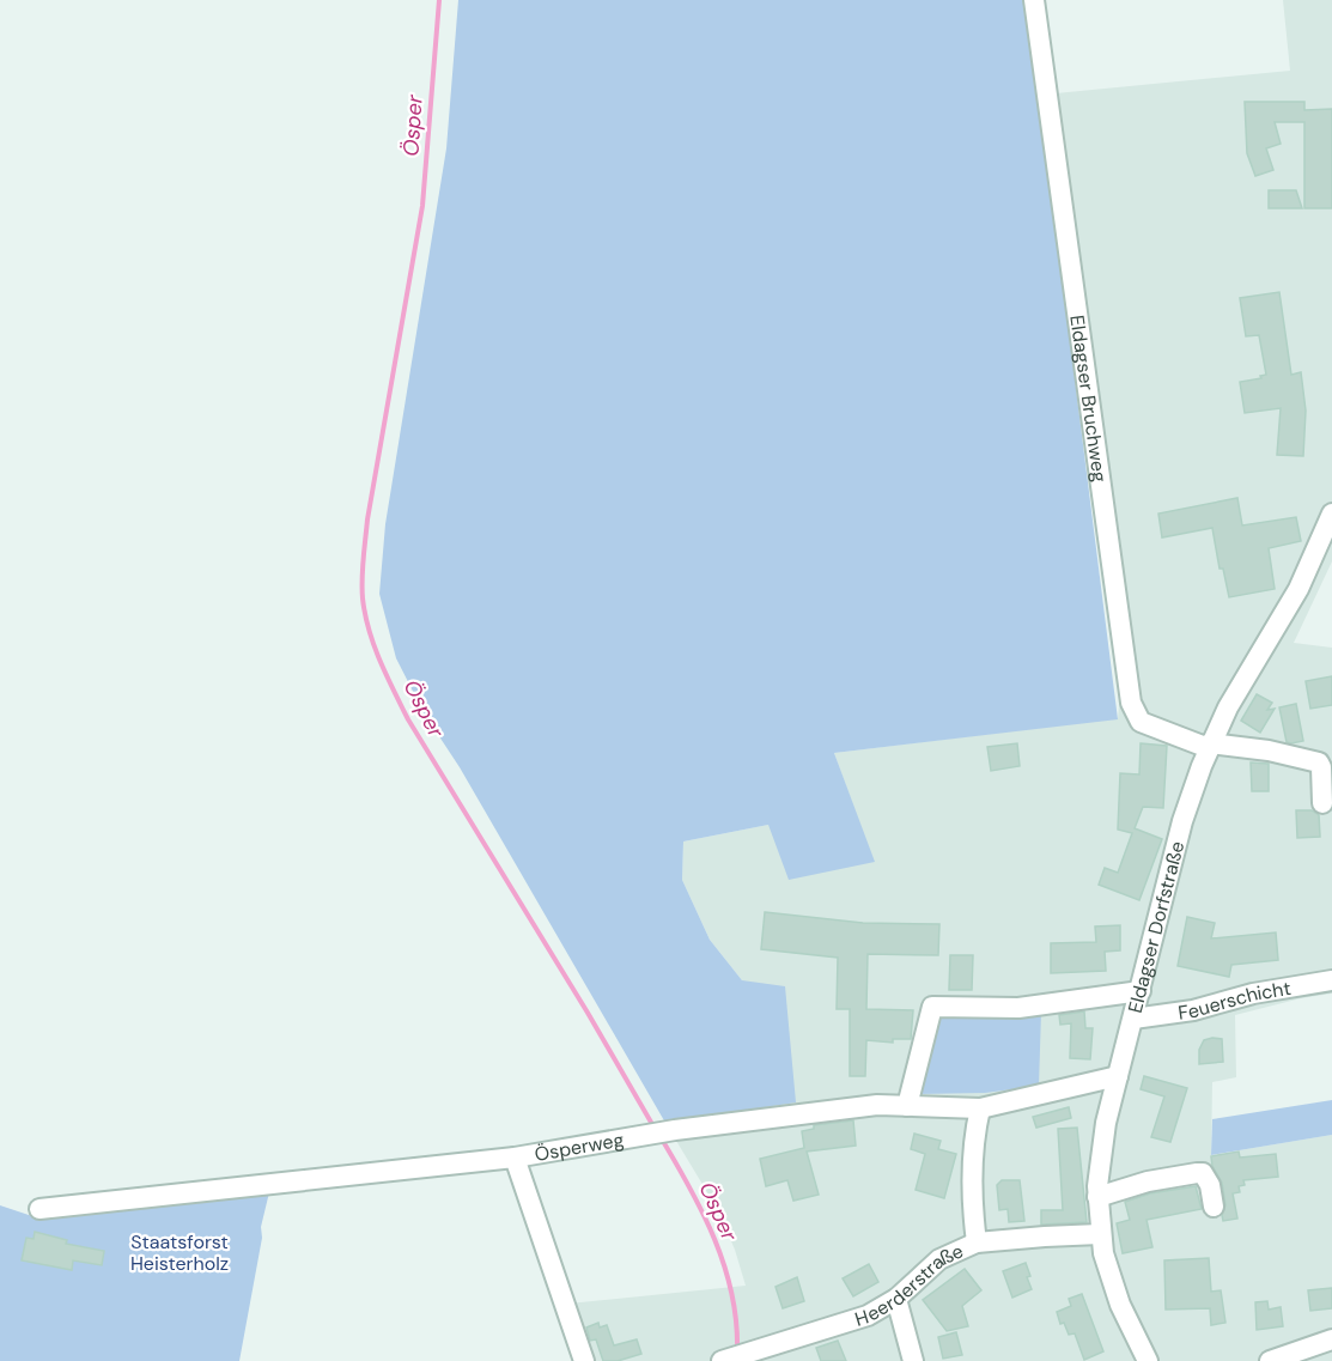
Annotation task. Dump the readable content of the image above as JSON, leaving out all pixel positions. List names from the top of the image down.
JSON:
{
  "streets": {
    "street": [
      "Eldagser Bruchweg",
      "Eldagser Dorfstraße",
      "Feuerschicht",
      "Ösperweg",
      "Heerderstraße"
    ]
  },
  "crossings": [
    ["Eldagser Bruchweg", "Eldagser Dorfstraße"],
    ["Eldagser Dorfstraße", "Feuerschicht"],
    ["Eldagser Dorfstraße", "Ösperweg"],
    ["Eldagser Dorfstraße", "Heerderstraße"]
  ],
  "water": ["Ösper"],
  "parks": ["Staatsforst Heisterholz"]
}
